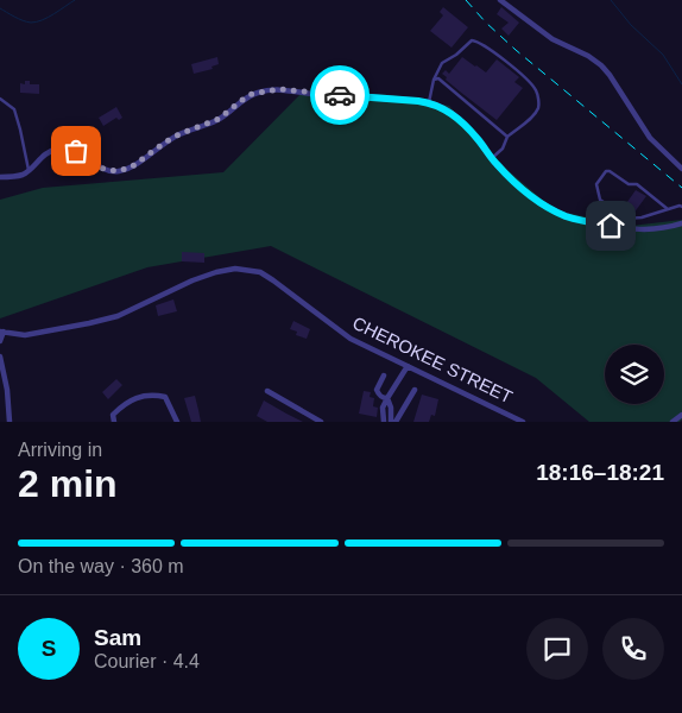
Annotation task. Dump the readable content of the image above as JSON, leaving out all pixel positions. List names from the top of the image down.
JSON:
{
  "streets": {
    "street": ["CHEROKEE STREET"]
  },
  "page": {
    "heading": ["2 min", "Arriving in", "18:16–18:21"],
    "panel": ["Sam", "Courier · 4.4"],
    "bar": "On the way · 360 m",
    "round": "S"
  }
}
